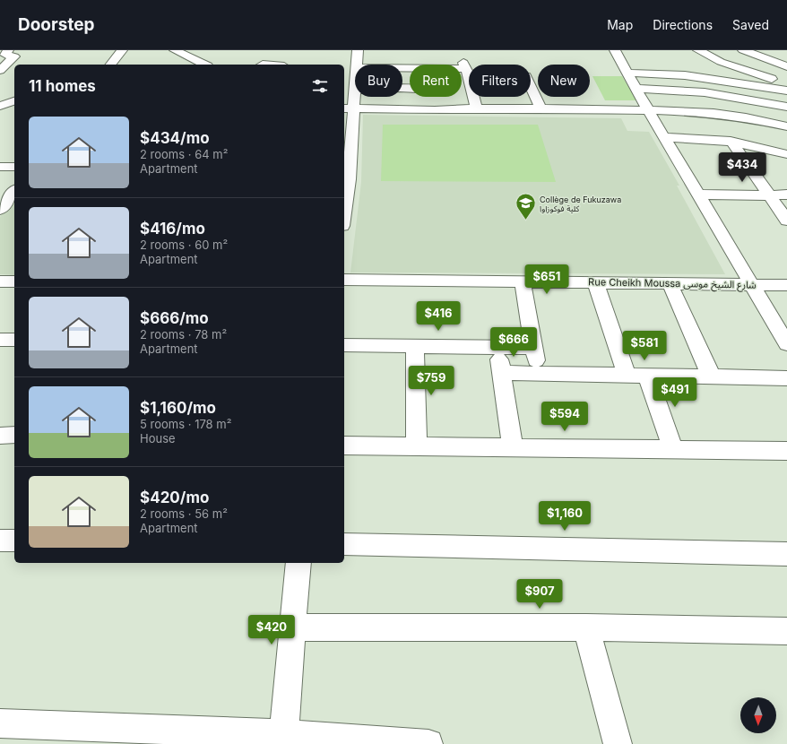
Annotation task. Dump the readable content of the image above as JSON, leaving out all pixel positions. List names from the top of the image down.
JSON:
{
  "streets": {
    "street": ["Rue Cheikh Moussa شارع الشيخ موسى"]
  },
  "places": {
    "school or university": ["Collège de Fukuzawa كلية فوكوزاوا"]
  },
  "north": "bottom",
  "page": {
    "header": "Doorstep",
    "nav": ["Map", "Directions", "Saved"],
    "chip": [
      "Buy",
      "Rent",
      "Filters",
      "New"
    ],
    "heading": "11 homes",
    "list": [
      {
        "name": "$434/mo",
        "note": "2 rooms · 64 m² · Apartment"
      },
      {
        "name": "$416/mo",
        "note": "2 rooms · 60 m² · Apartment"
      },
      {
        "name": "$666/mo",
        "note": "2 rooms · 78 m² · Apartment"
      },
      {
        "name": "$1,160/mo",
        "note": "5 rooms · 178 m² · House"
      },
      {
        "name": "$420/mo",
        "note": "2 rooms · 56 m² · Apartment"
      }
    ],
    "price": [
      "$434",
      "$651",
      "$416",
      "$666",
      "$581",
      "$759",
      "$491",
      "$594",
      "$1,160",
      "$907",
      "$420"
    ]
  }
}
